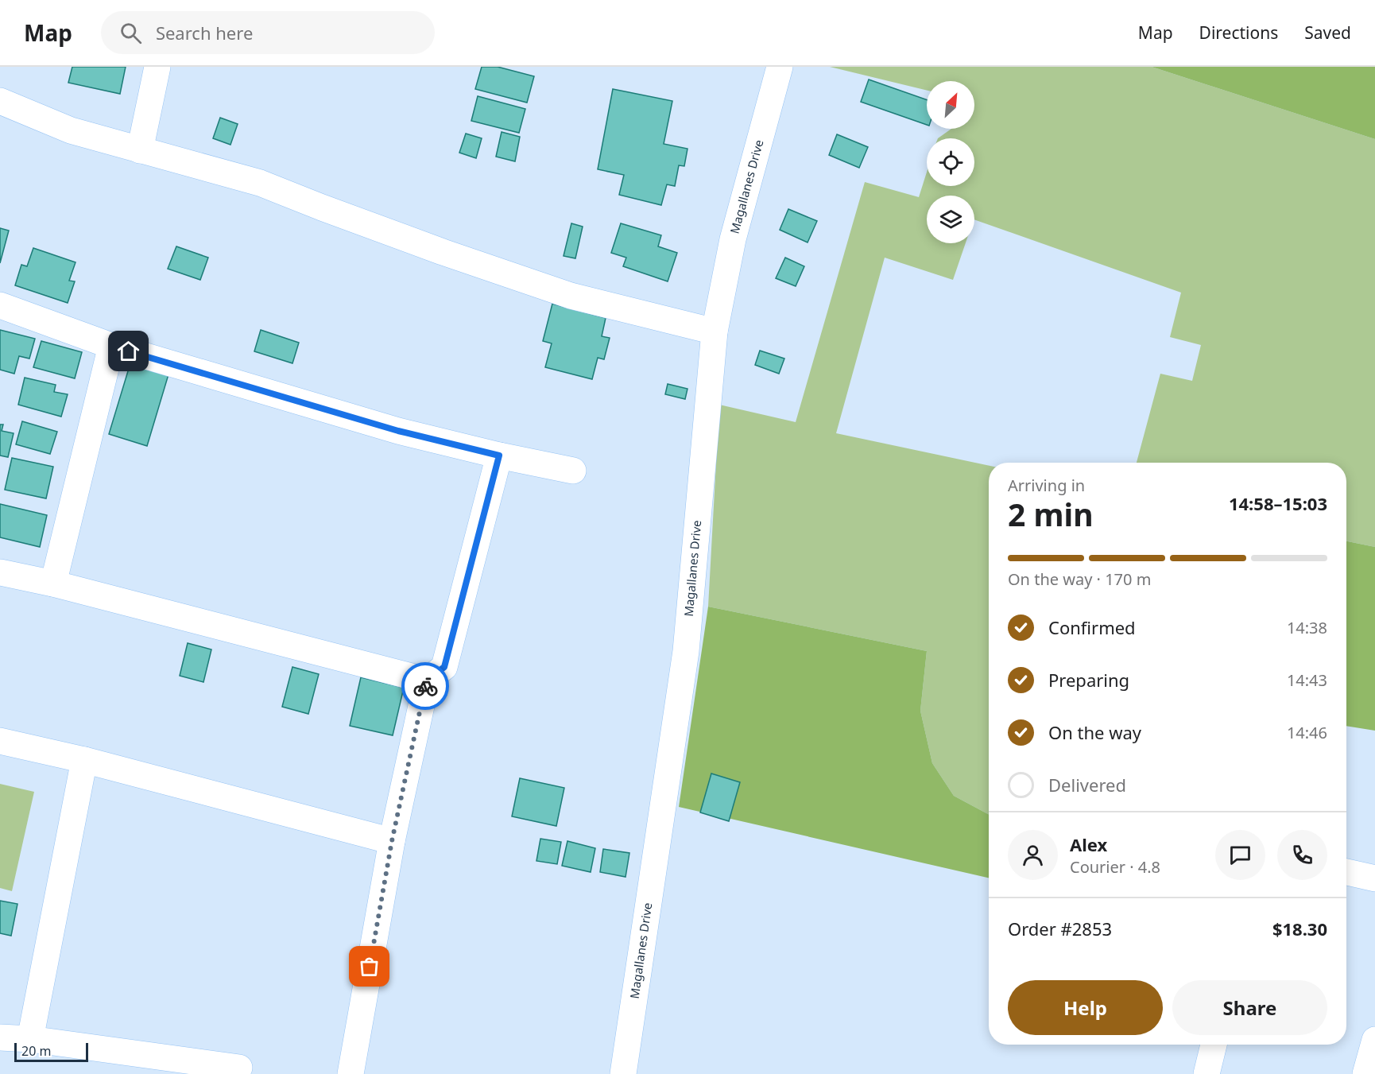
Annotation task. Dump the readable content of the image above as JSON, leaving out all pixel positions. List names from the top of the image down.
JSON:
{
  "streets": {
    "street": ["Magallanes Drive"]
  },
  "scale_bar": "20 m",
  "north": "top right",
  "page": {
    "header": "Map",
    "search": "Search here",
    "nav": ["Map", "Directions", "Saved"],
    "heading": ["2 min", "Arriving in", "14:58–15:03"],
    "panel": [
      "Alex",
      "Courier · 4.8",
      "Order #2853",
      "$18.30"
    ],
    "bar": "On the way · 170 m",
    "list": [
      ["Confirmed", "14:38"],
      ["Preparing", "14:43"],
      ["On the way", "14:46"],
      "Delivered"
    ],
    "buttons": ["Help", "Share"],
    "scale": "20 m"
  }
}
